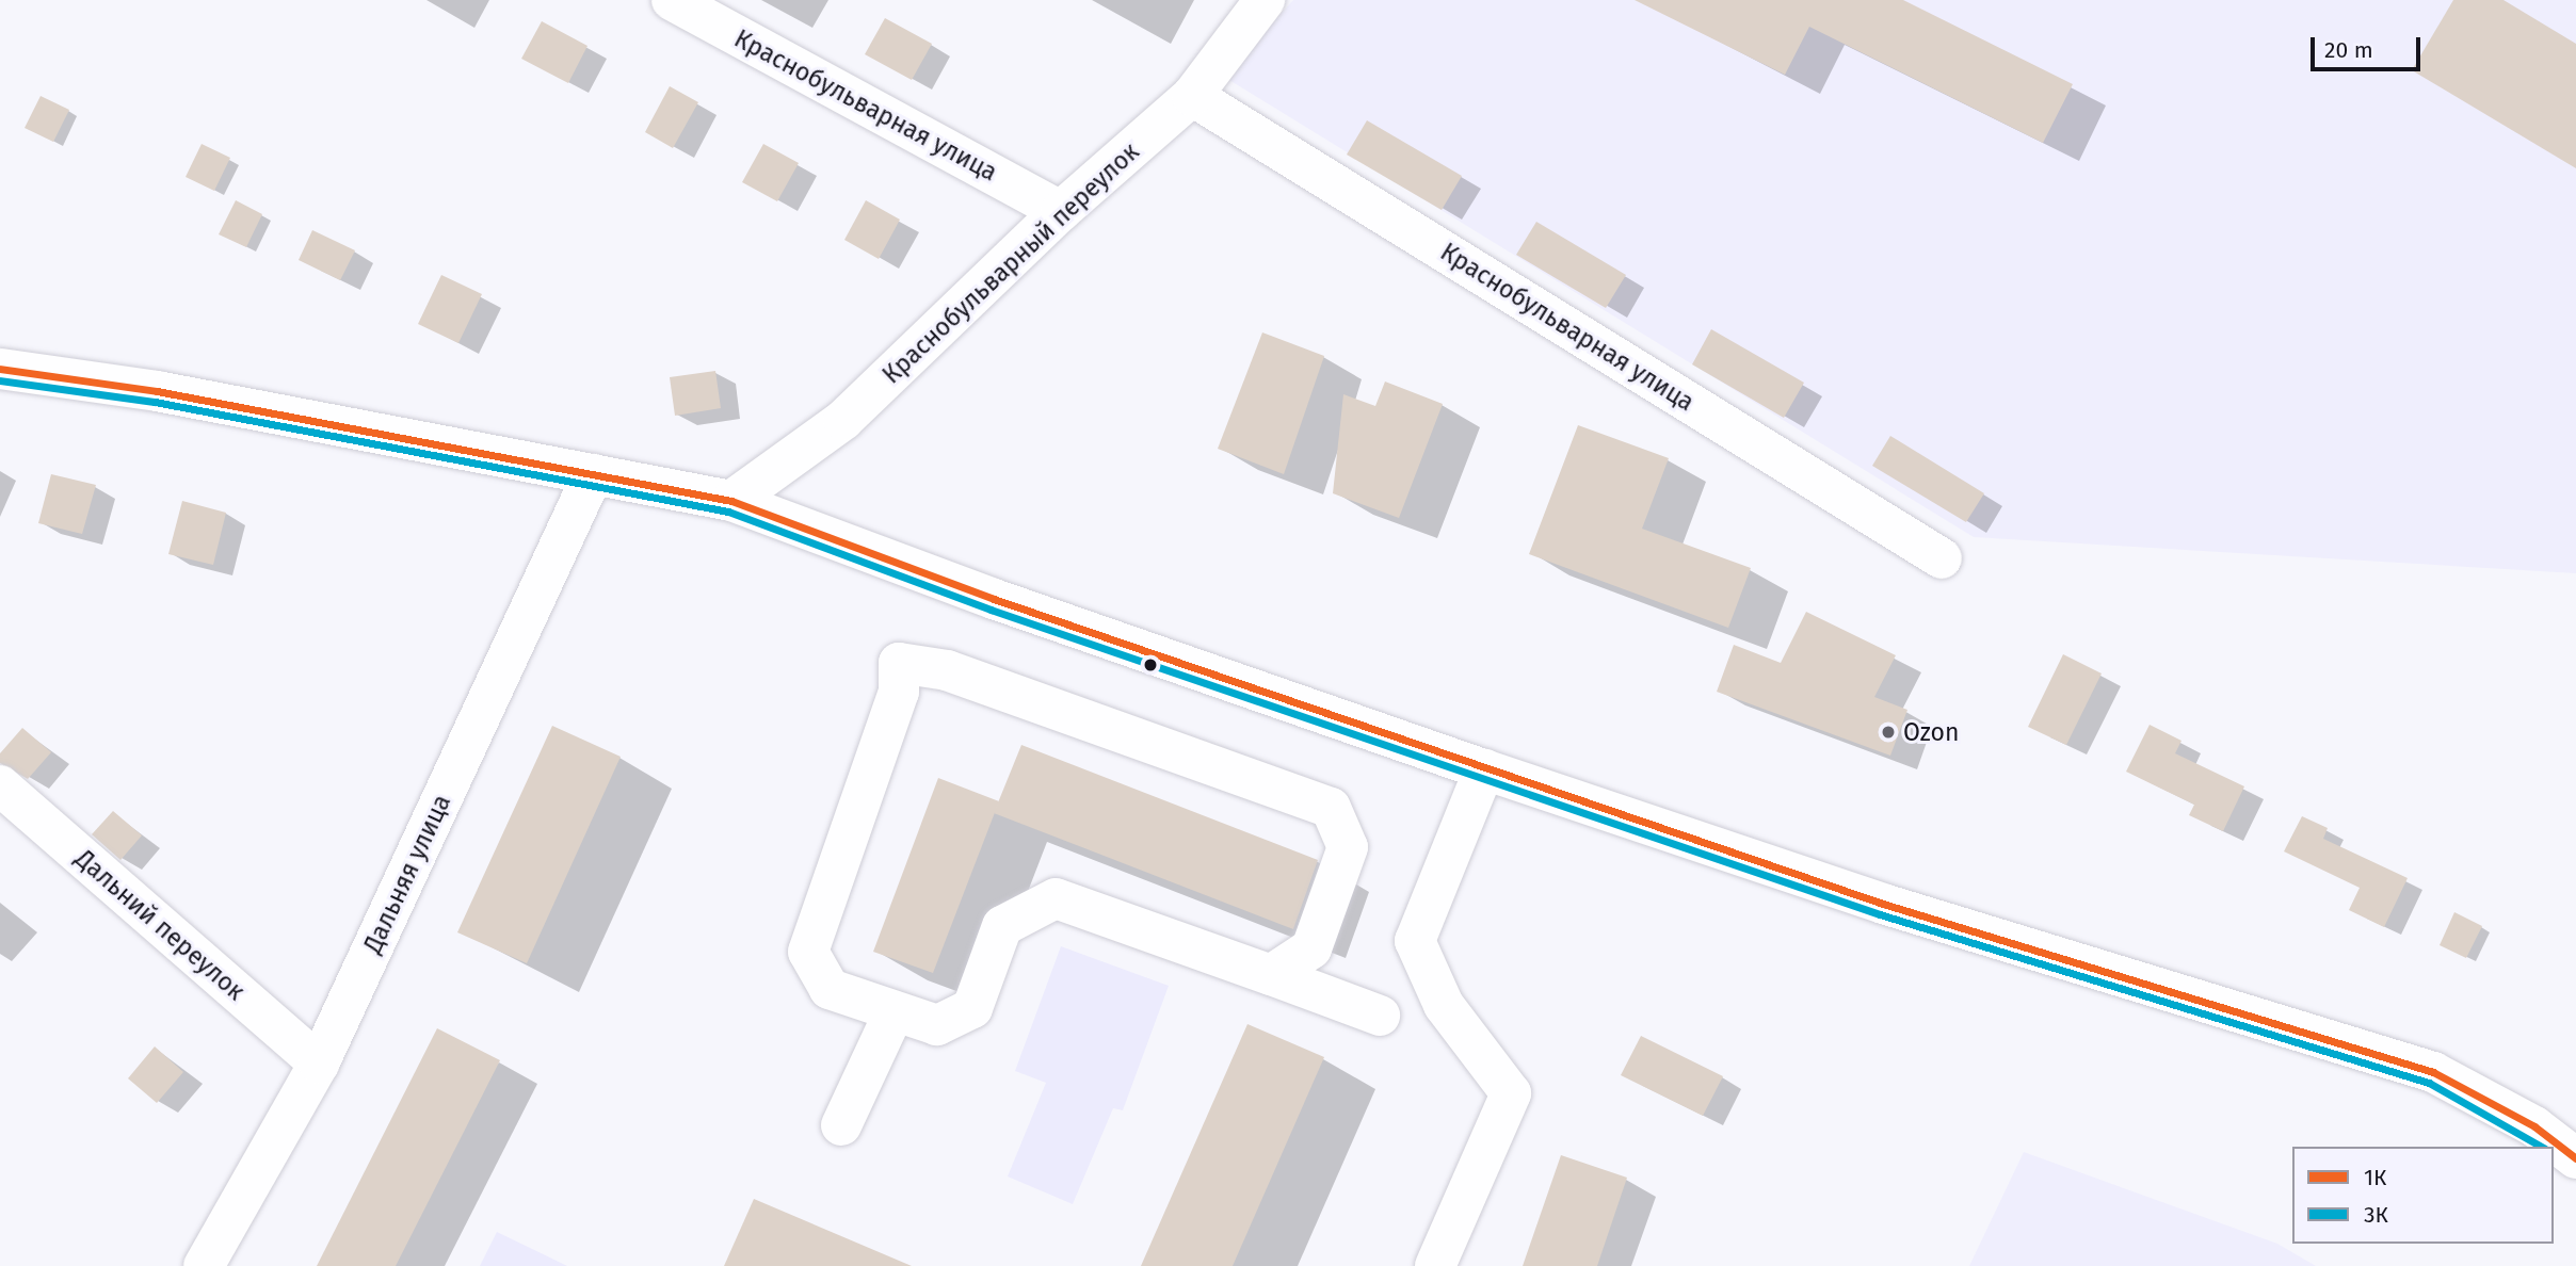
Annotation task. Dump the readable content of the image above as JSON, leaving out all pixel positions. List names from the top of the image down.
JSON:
{
  "streets": {
    "street": [
      "Краснобульварная улица",
      "Краснобульварный переулок",
      "Дальняя улица",
      "Дальний переулок"
    ]
  },
  "crossings": [
    ["Краснобульварная улица", "Краснобульварный переулок"],
    ["Дальняя улица", "Дальний переулок"]
  ],
  "places": ["Ozon"],
  "lines": ["transit line 1К", "transit line 3К"],
  "legend": ["1К", "3К"],
  "scale_bar": "20 m"
}
